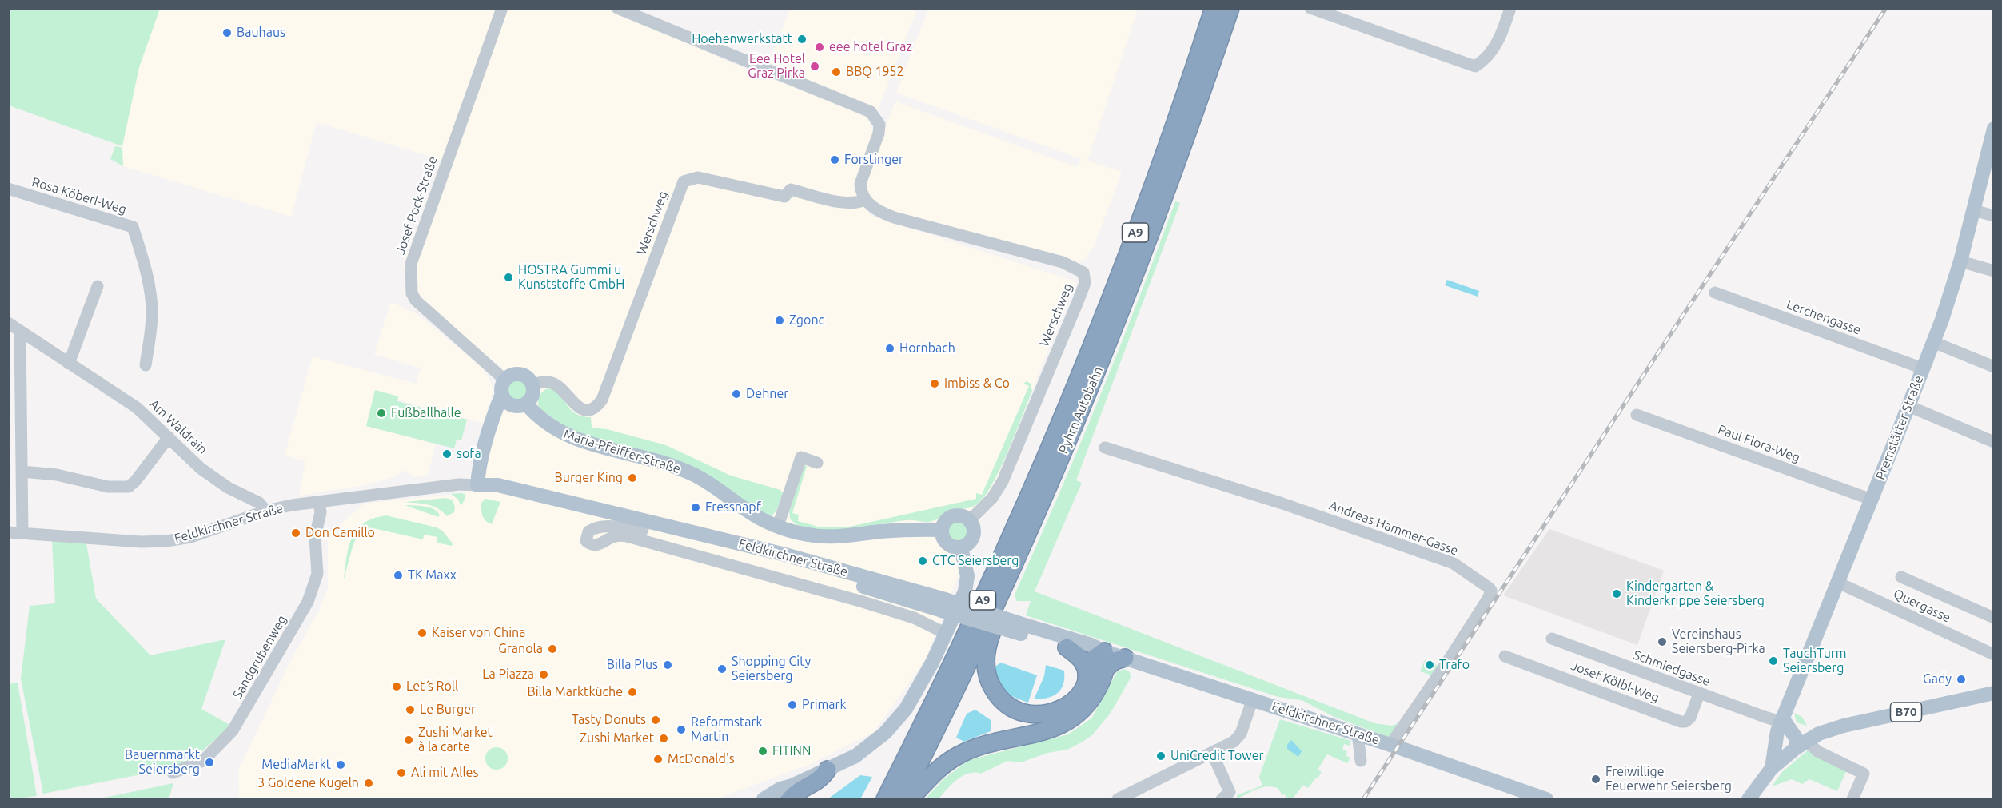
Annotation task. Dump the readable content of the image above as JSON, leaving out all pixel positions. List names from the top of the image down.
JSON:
{
  "streets": {
    "highway": ["A9", "Pyhrn Autobahn"],
    "main road": [
      "Premstätter Straße",
      "Maria-Pfeiffer-Straße",
      "Feldkirchner Straße",
      "B70"
    ],
    "street": [
      "Rosa Köberl-Weg",
      "Josef Pock-Straße",
      "Werschweg",
      "Lerchengasse",
      "Am Waldrain",
      "Paul Flora-Weg",
      "Andreas Hammer-Gasse",
      "Quergasse",
      "Sandgrubenweg",
      "Schmiedgasse",
      "Josef Kölbl-Weg"
    ]
  },
  "crossings": [
    ["Josef Pock-Straße", "Maria-Pfeiffer-Straße"],
    ["Werschweg", "Maria-Pfeiffer-Straße"],
    ["Lerchengasse", "Premstätter Straße"],
    ["Am Waldrain", "Feldkirchner Straße"],
    ["Premstätter Straße", "Paul Flora-Weg"],
    ["Premstätter Straße", "Quergasse"],
    ["Premstätter Straße", "Schmiedgasse"],
    ["Premstätter Straße", "B70"],
    ["Feldkirchner Straße", "Andreas Hammer-Gasse"],
    ["Feldkirchner Straße", "Sandgrubenweg"],
    ["Schmiedgasse", "Josef Kölbl-Weg"]
  ],
  "places": [
    "Bauhaus",
    "Hoehenwerkstatt",
    "eee hotel Graz",
    "Eee Hotel Graz Pirka",
    "BBQ 1952",
    "Forstinger",
    "HOSTRA Gummi u Kunststoffe GmbH",
    "Zgonc",
    "Hornbach",
    "Imbiss & Co",
    "Dehner",
    "Fußballhalle",
    "sofa",
    "Burger King",
    "Fressnapf",
    "Don Camillo",
    "CTC Seiersberg",
    "TK Maxx",
    "Kindergarten & Kinderkrippe Seiersberg",
    "Kaiser von China",
    "Vereinshaus Seiersberg-Pirka",
    "Granola",
    "TauchTurm Seiersberg",
    "Billa Plus",
    "Trafo",
    "Shopping City Seiersberg",
    "La Piazza",
    "Gady",
    "Let ́s Roll",
    "Billa Marktküche",
    "Primark",
    "Le Burger",
    "Tasty Donuts",
    "Reformstark Martin",
    "Zushi Market",
    "Zushi Market à la carte",
    "FITINN",
    "UniCredit Tower",
    "McDonald's",
    "Bauernmarkt Seiersberg",
    "MediaMarkt",
    "Ali mit Alles",
    "Freiwillige Feuerwehr Seiersberg",
    "3 Goldene Kugeln"
  ]
}
